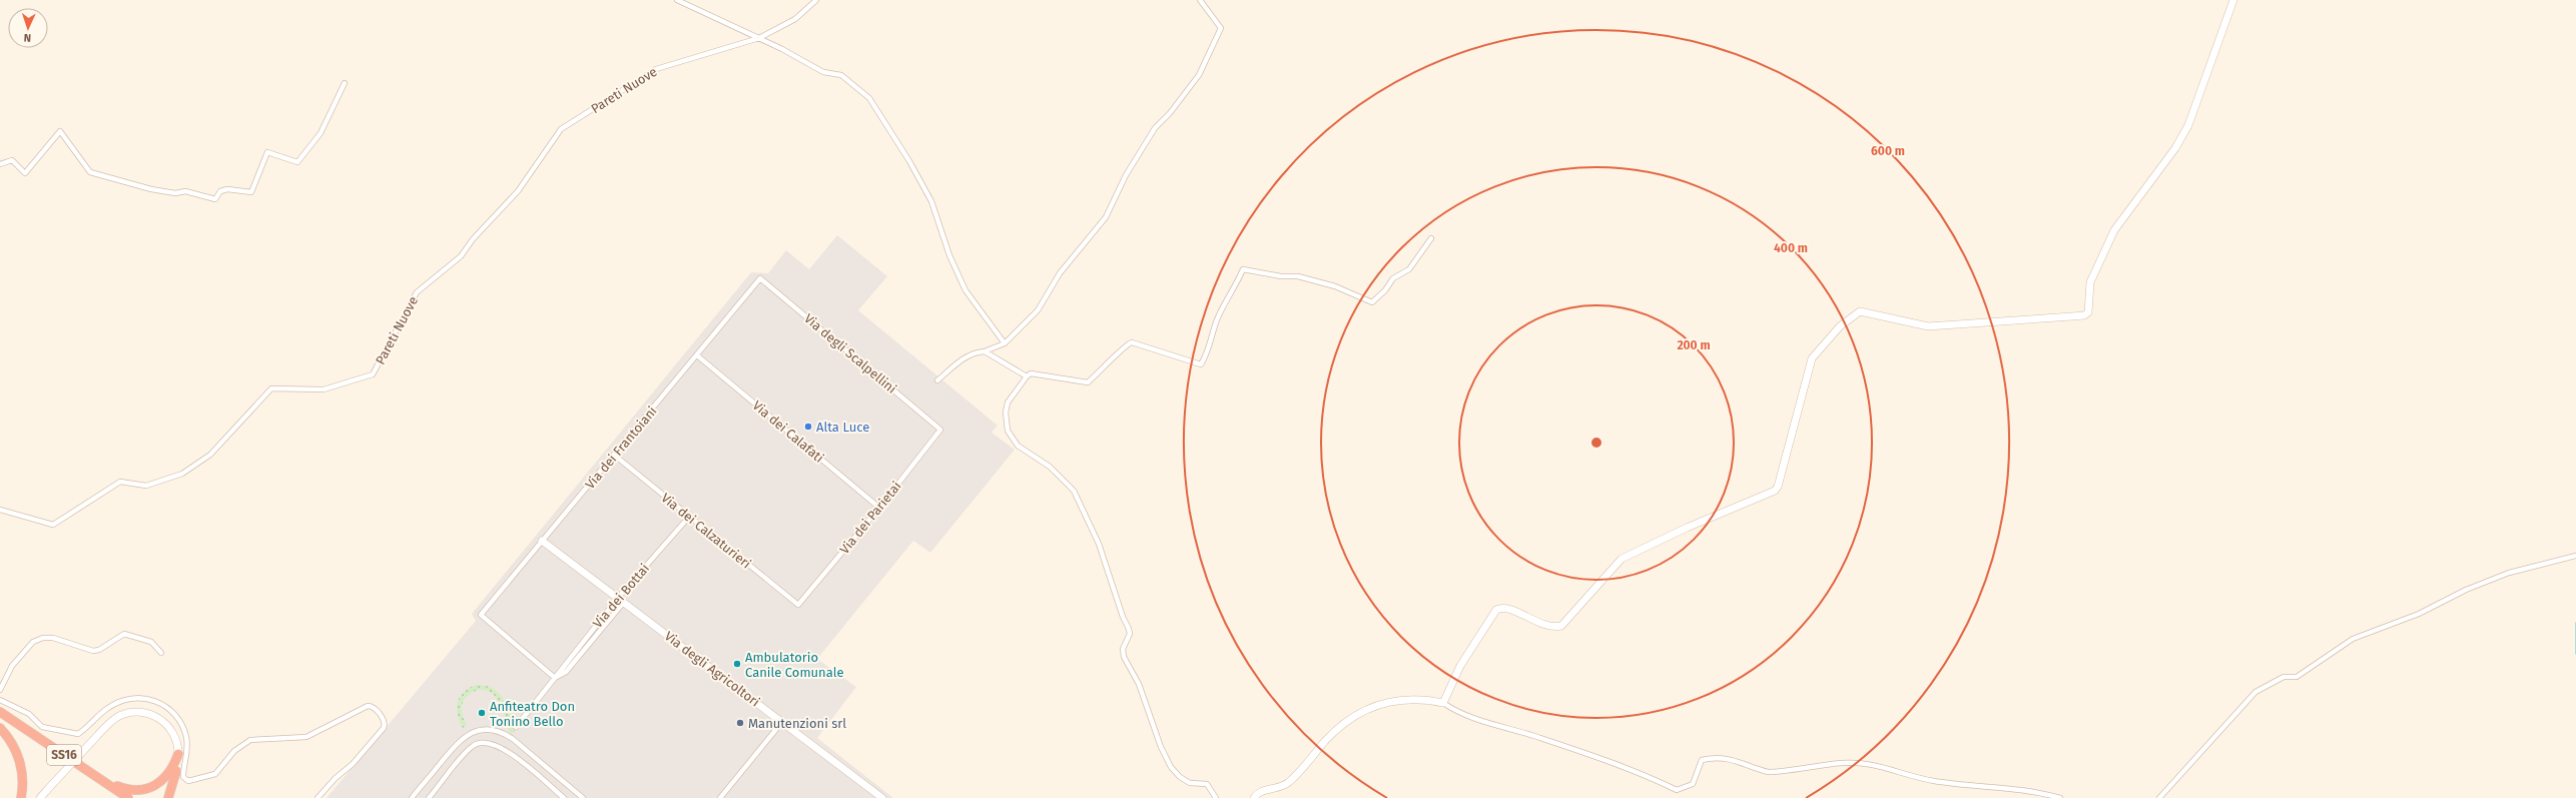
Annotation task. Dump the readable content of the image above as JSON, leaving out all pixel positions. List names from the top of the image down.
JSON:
{
  "streets": {
    "highway": ["SS16"],
    "street": [
      "Pareti Nuove",
      "Via degli Scalpellini",
      "Via dei Calafati",
      "Via dei Frantoiani",
      "Via dei Parietai",
      "Via dei Calzaturieri",
      "Via dei Bottai",
      "Via degli Agricoltori"
    ]
  },
  "crossings": [
    ["Via degli Scalpellini", "Via dei Frantoiani"],
    ["Via degli Scalpellini", "Via dei Parietai"],
    ["Via dei Calafati", "Via dei Frantoiani"],
    ["Via dei Calafati", "Via dei Parietai"],
    ["Via dei Frantoiani", "Via dei Calzaturieri"],
    ["Via dei Frantoiani", "Via dei Bottai"],
    ["Via dei Frantoiani", "Via degli Agricoltori"],
    ["Via dei Parietai", "Via dei Calzaturieri"],
    ["Via dei Calzaturieri", "Via dei Bottai"],
    ["Via dei Bottai", "Via degli Agricoltori"]
  ],
  "places": [
    "Alta Luce",
    "Ambulatorio Canile Comunale",
    "Anfiteatro Don Tonino Bello",
    "Manutenzioni srl"
  ],
  "north": "bottom",
  "rings": ["600 m", "400 m", "200 m"]
}
